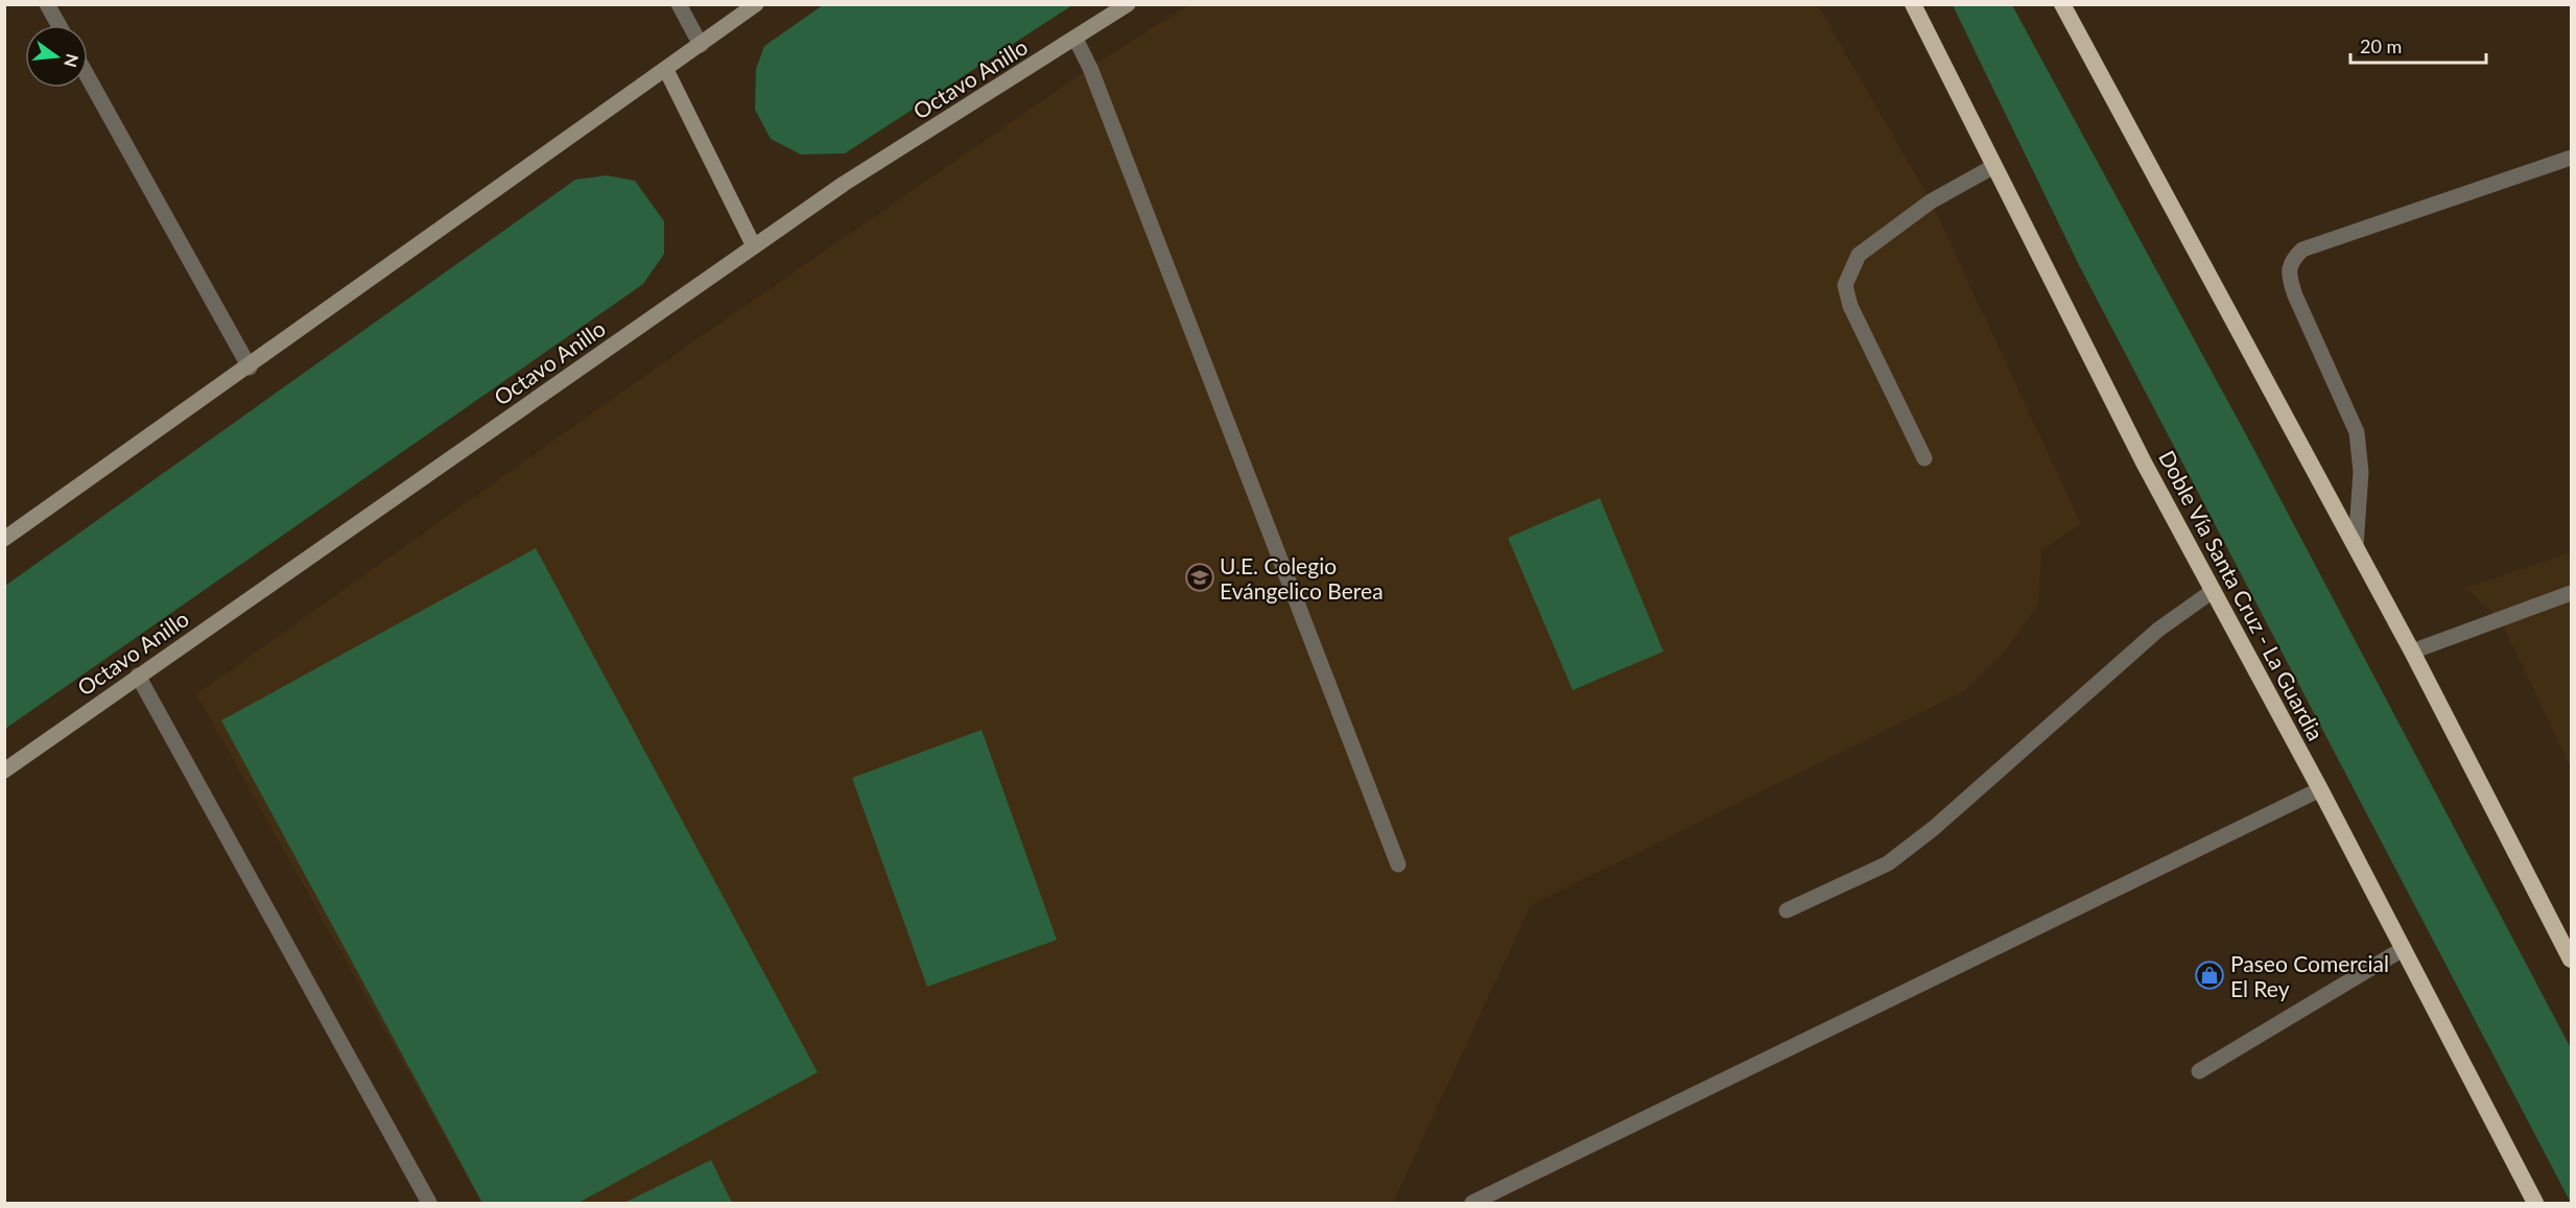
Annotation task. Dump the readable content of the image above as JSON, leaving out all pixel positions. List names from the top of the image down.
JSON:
{
  "streets": {
    "highway": ["Doble Vía Santa Cruz - La Guardia"],
    "main road": ["Octavo Anillo"]
  },
  "places": {
    "school or university": ["U.E. Colegio Evángelico Berea"],
    "shop": ["Paseo Comercial El Rey"]
  },
  "scale_bar": "20 m",
  "north": "right"
}
